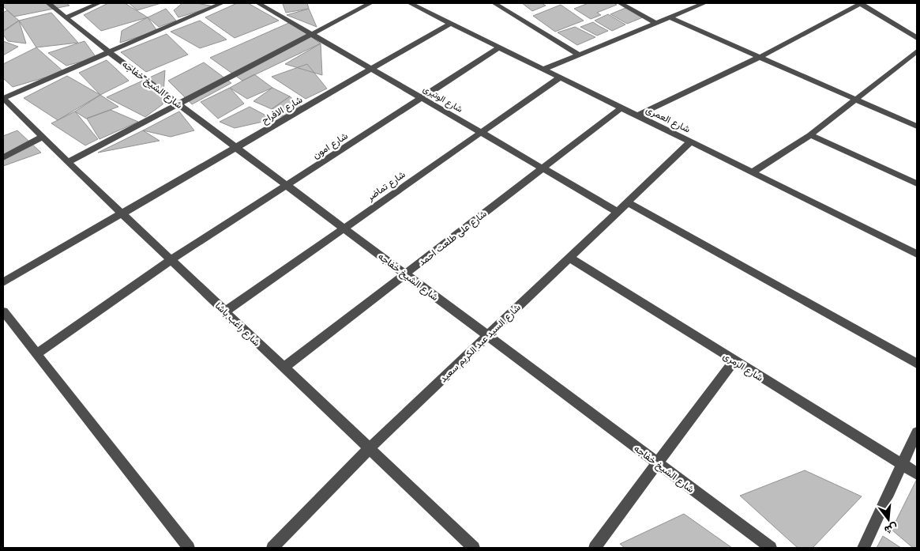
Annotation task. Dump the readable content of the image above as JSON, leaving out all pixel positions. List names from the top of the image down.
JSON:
{
  "streets": {
    "street": [
      "شارع الشيخ خفاجه",
      "شارع الوتيرى",
      "شارع الافراح",
      "شارع العمرى",
      "شارع امون",
      "شارع تماضر",
      "شارع على طلعت احمد",
      "شارع راغب باشا",
      "شارع السيد عبد الكريم سعيد",
      "شارع الزمرى"
    ]
  },
  "crossings": [
    ["شارع الشيخ خفاجه", "شارع الافراح"],
    ["شارع الشيخ خفاجه", "شارع امون"],
    ["شارع الشيخ خفاجه", "شارع تماضر"],
    ["شارع الشيخ خفاجه", "شارع على طلعت احمد"],
    ["شارع الشيخ خفاجه", "شارع السيد عبد الكريم سعيد"],
    ["شارع الوتيرى", "شارع الافراح"],
    ["شارع الوتيرى", "شارع امون"],
    ["شارع الوتيرى", "شارع تماضر"],
    ["شارع الوتيرى", "شارع على طلعت احمد"],
    ["شارع الوتيرى", "شارع السيد عبد الكريم سعيد"],
    ["شارع الافراح", "شارع العمرى"],
    ["شارع الافراح", "شارع راغب باشا"],
    ["شارع العمرى", "شارع امون"],
    ["شارع العمرى", "شارع تماضر"],
    ["شارع العمرى", "شارع على طلعت احمد"],
    ["شارع العمرى", "شارع السيد عبد الكريم سعيد"],
    ["شارع امون", "شارع راغب باشا"],
    ["شارع تماضر", "شارع راغب باشا"],
    ["شارع على طلعت احمد", "شارع راغب باشا"],
    ["شارع راغب باشا", "شارع السيد عبد الكريم سعيد"],
    ["شارع السيد عبد الكريم سعيد", "شارع الزمرى"]
  ],
  "north": "bottom"
}
